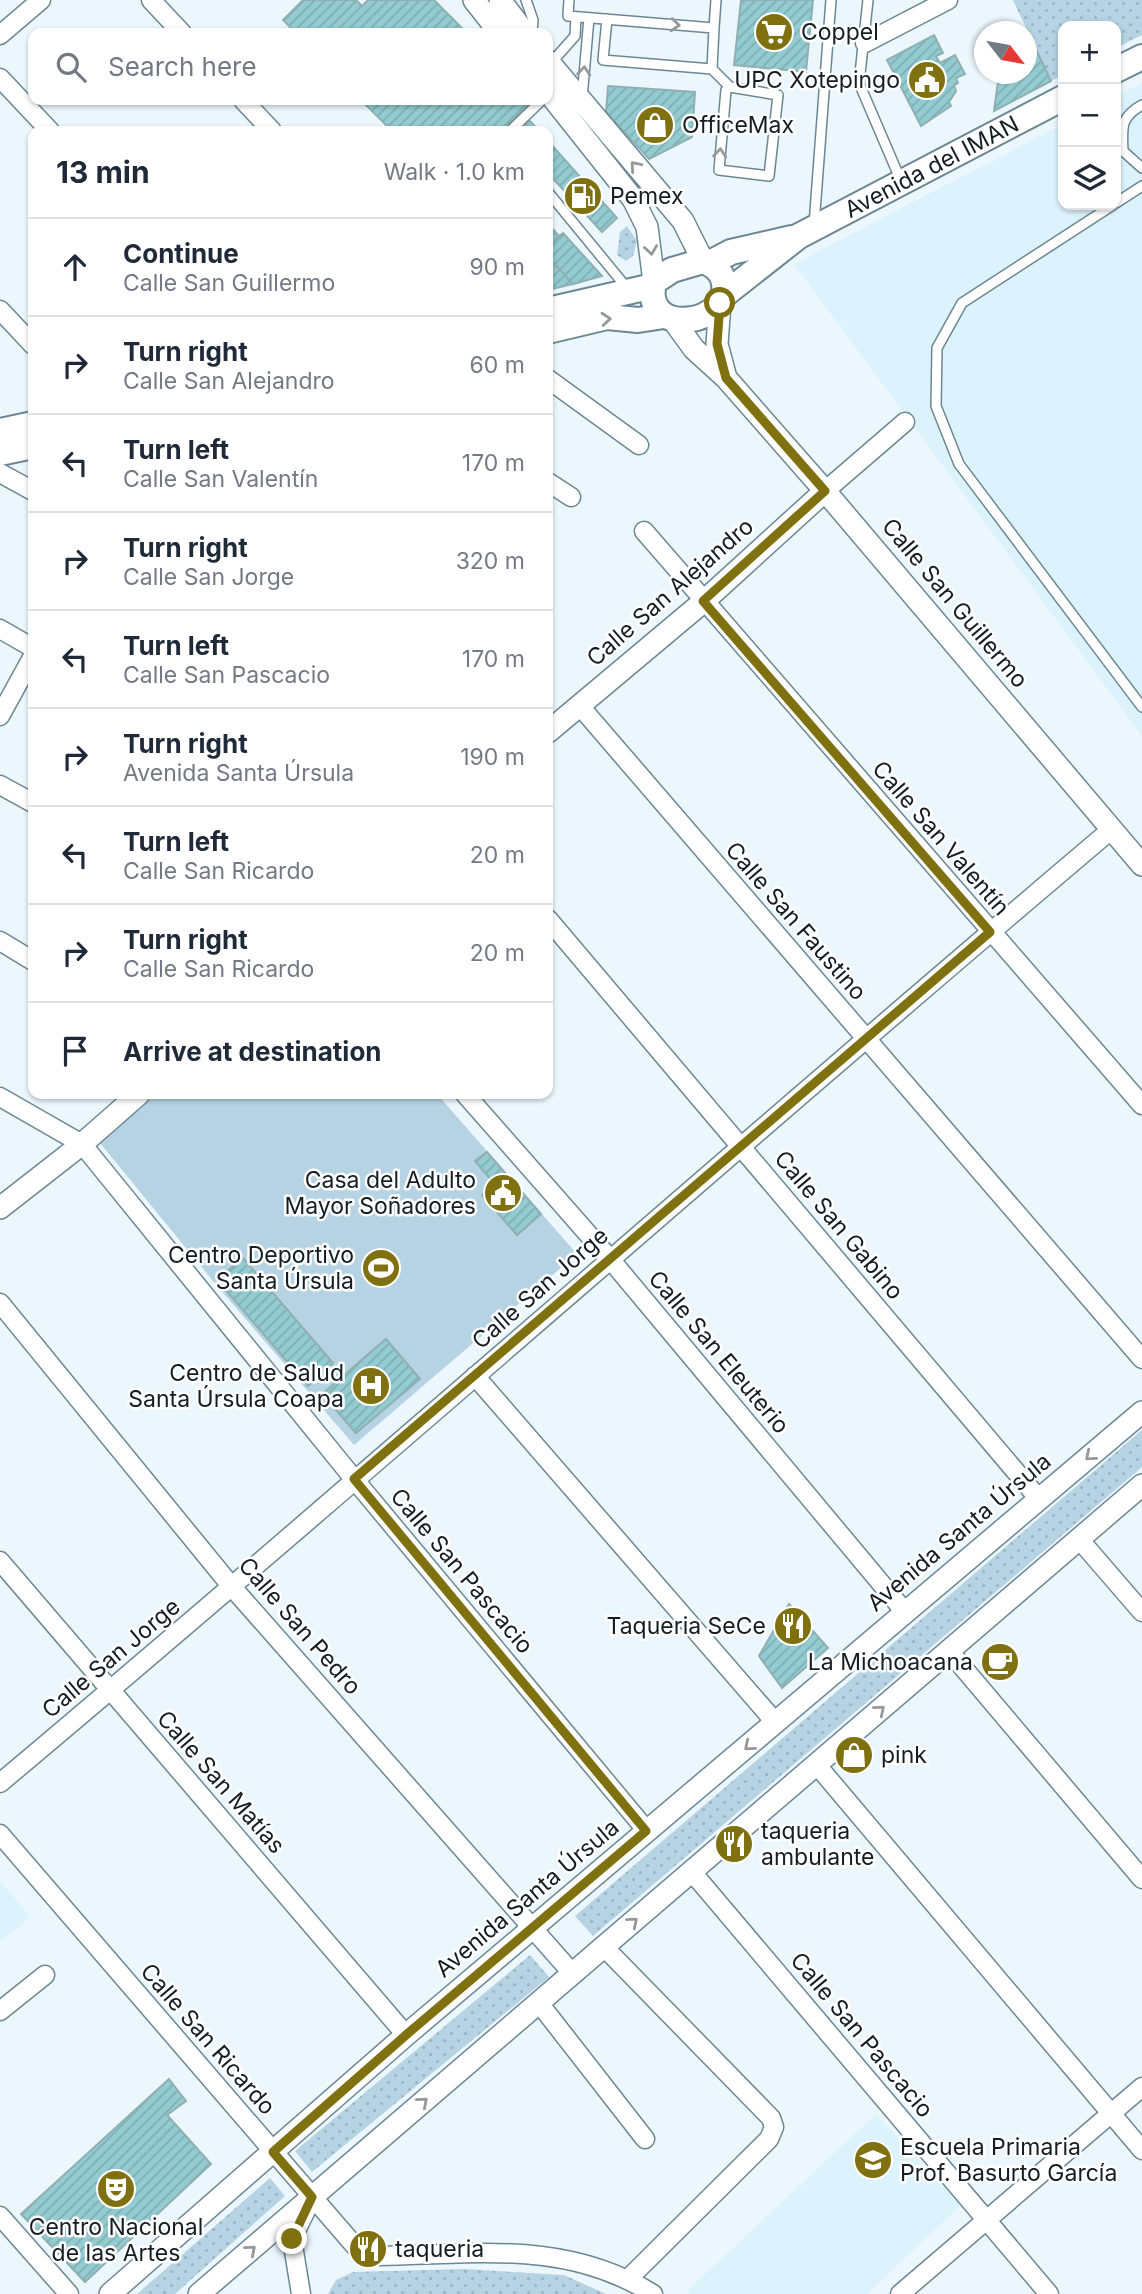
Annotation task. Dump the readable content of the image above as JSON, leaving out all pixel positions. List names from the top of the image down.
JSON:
{
  "streets": {
    "main road": ["Avenida del IMAN"],
    "street": [
      "Calle San Alejandro",
      "Calle San Guillermo",
      "Calle San Valentín",
      "Calle San Faustino",
      "Calle San Gabino",
      "Calle San Jorge",
      "Calle San Eleuterio",
      "Avenida Santa Úrsula",
      "Calle San Pascacio",
      "Calle San Pedro",
      "Calle San Matías",
      "Calle San Ricardo"
    ]
  },
  "crossings": [
    ["Avenida del IMAN", "Calle San Guillermo"],
    ["Calle San Alejandro", "Calle San Guillermo"],
    ["Calle San Alejandro", "Calle San Valentín"],
    ["Calle San Alejandro", "Calle San Faustino"],
    ["Calle San Guillermo", "Calle San Jorge"],
    ["Calle San Valentín", "Calle San Jorge"],
    ["Calle San Faustino", "Calle San Jorge"],
    ["Calle San Gabino", "Calle San Jorge"],
    ["Calle San Gabino", "Avenida Santa Úrsula"],
    ["Calle San Jorge", "Calle San Eleuterio"],
    ["Calle San Jorge", "Calle San Pascacio"],
    ["Calle San Jorge", "Calle San Pedro"],
    ["Calle San Jorge", "Calle San Matías"],
    ["Calle San Eleuterio", "Avenida Santa Úrsula"],
    ["Avenida Santa Úrsula", "Calle San Pascacio"],
    ["Avenida Santa Úrsula", "Calle San Pedro"],
    ["Avenida Santa Úrsula", "Calle San Matías"],
    ["Avenida Santa Úrsula", "Calle San Ricardo"]
  ],
  "places": {
    "supermarket": ["Coppel"],
    "public building": ["UPC Xotepingo", "Casa del Adulto Mayor Soñadores"],
    "shop": ["OfficeMax", "pink"],
    "fuel station": ["Pemex"],
    "sports": ["Centro Deportivo Santa Úrsula"],
    "hospital": ["Centro de Salud Santa Úrsula Coapa"],
    "restaurant": ["Taqueria SeCe", "taqueria ambulante", "taqueria"],
    "cafe": ["La Michoacana"],
    "school or university": ["Escuela Primaria Prof. Basurto García"],
    "theatre": ["Centro Nacional de las Artes"]
  },
  "north": "bottom right",
  "page": {
    "map_buttons": ["+", "−"],
    "search": "Search here",
    "heading": ["13 min", "Walk · 1.0 km"],
    "list": [
      ["Continue", "Calle San Guillermo", "90 m"],
      ["Turn right", "Calle San Alejandro", "60 m"],
      ["Turn left", "Calle San Valentín", "170 m"],
      ["Turn right", "Calle San Jorge", "320 m"],
      ["Turn left", "Calle San Pascacio", "170 m"],
      ["Turn right", "Avenida Santa Úrsula", "190 m"],
      ["Turn left", "Calle San Ricardo", "20 m"],
      ["Turn right", "Calle San Ricardo", "20 m"],
      "Arrive at destination"
    ]
  }
}
